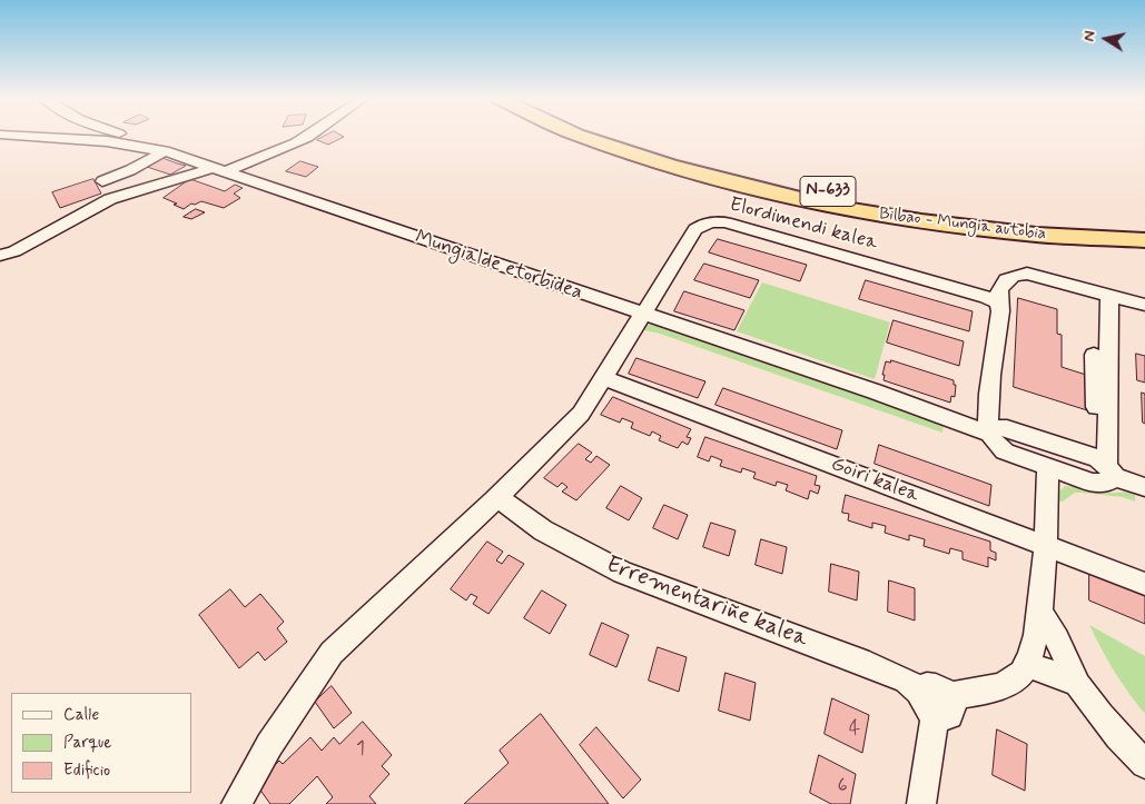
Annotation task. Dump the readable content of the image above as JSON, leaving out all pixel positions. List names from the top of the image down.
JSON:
{
  "streets": {
    "highway": ["N-633", "Bilbao - Mungia autobia"],
    "street": [
      "Elordimendi kalea",
      "Mungialde etorbidea",
      "Goiri kalea",
      "Errementariñe kalea"
    ]
  },
  "crossings": [
    ["Elordimendi kalea", "Mungialde etorbidea"],
    ["Elordimendi kalea", "Goiri kalea"],
    ["Elordimendi kalea", "Errementariñe kalea"]
  ],
  "house_numbers": ["4", "1", "6"],
  "legend": ["Calle", "Parque", "Edificio"],
  "north": "left"
}
